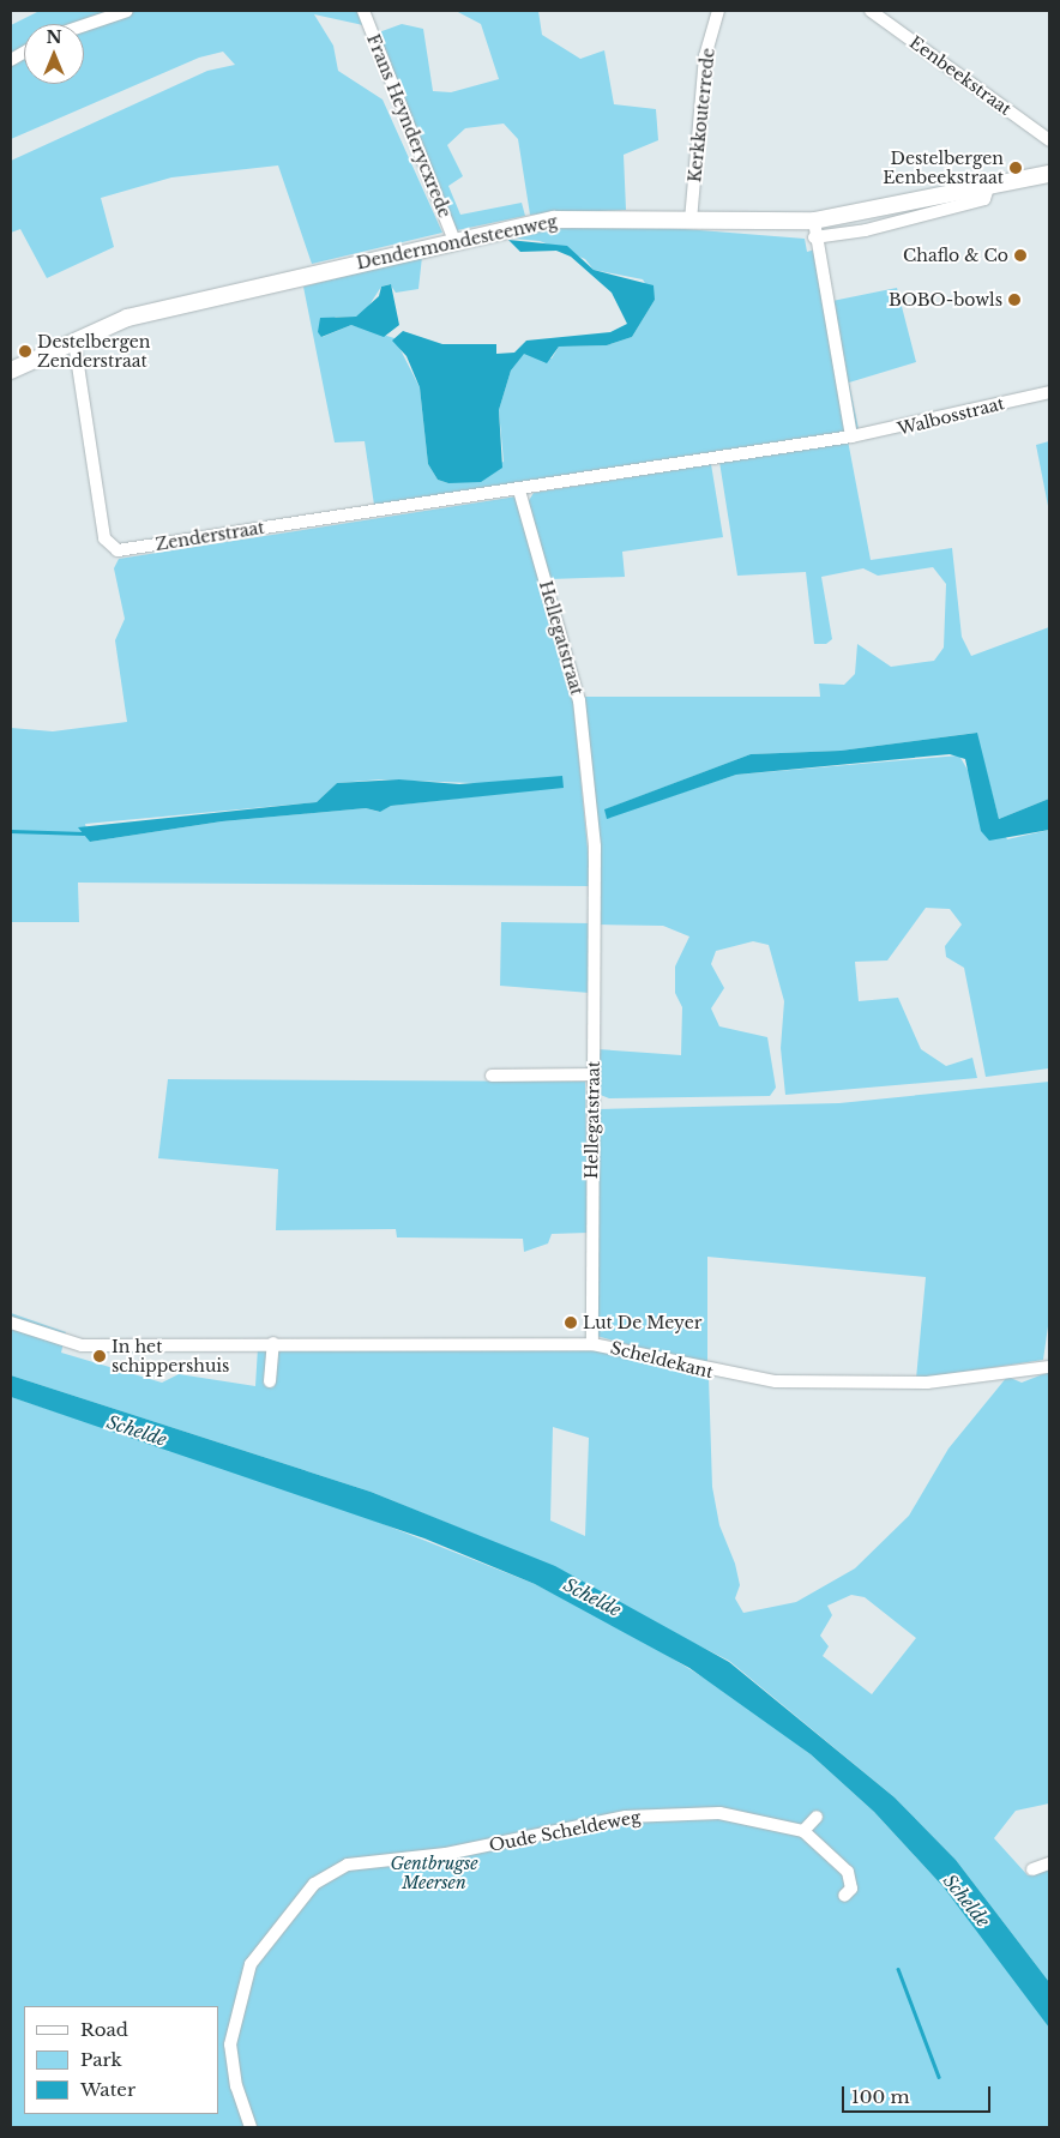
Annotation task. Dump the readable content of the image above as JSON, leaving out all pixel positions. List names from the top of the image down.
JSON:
{
  "streets": {
    "main road": ["Dendermondesteenweg"],
    "street": [
      "Eenbeekstraat",
      "Kerkkouterrede",
      "Frans Heynderycxrede",
      "Walbosstraat",
      "Zenderstraat",
      "Hellegatstraat",
      "Scheldekant",
      "Oude Scheldeweg"
    ]
  },
  "crossings": [
    ["Kerkkouterrede", "Dendermondesteenweg"],
    ["Frans Heynderycxrede", "Dendermondesteenweg"],
    ["Dendermondesteenweg", "Zenderstraat"],
    ["Zenderstraat", "Hellegatstraat"],
    ["Hellegatstraat", "Scheldekant"]
  ],
  "water": ["Schelde"],
  "parks": ["Gentbrugse Meersen"],
  "places": [
    "Destelbergen Eenbeekstraat",
    "Chaflo & Co",
    "BOBO-bowls",
    "Destelbergen Zenderstraat",
    "Lut De Meyer",
    "In het schippershuis"
  ],
  "legend": ["Road", "Park", "Water"],
  "scale_bar": "100 m",
  "north": "top"
}
